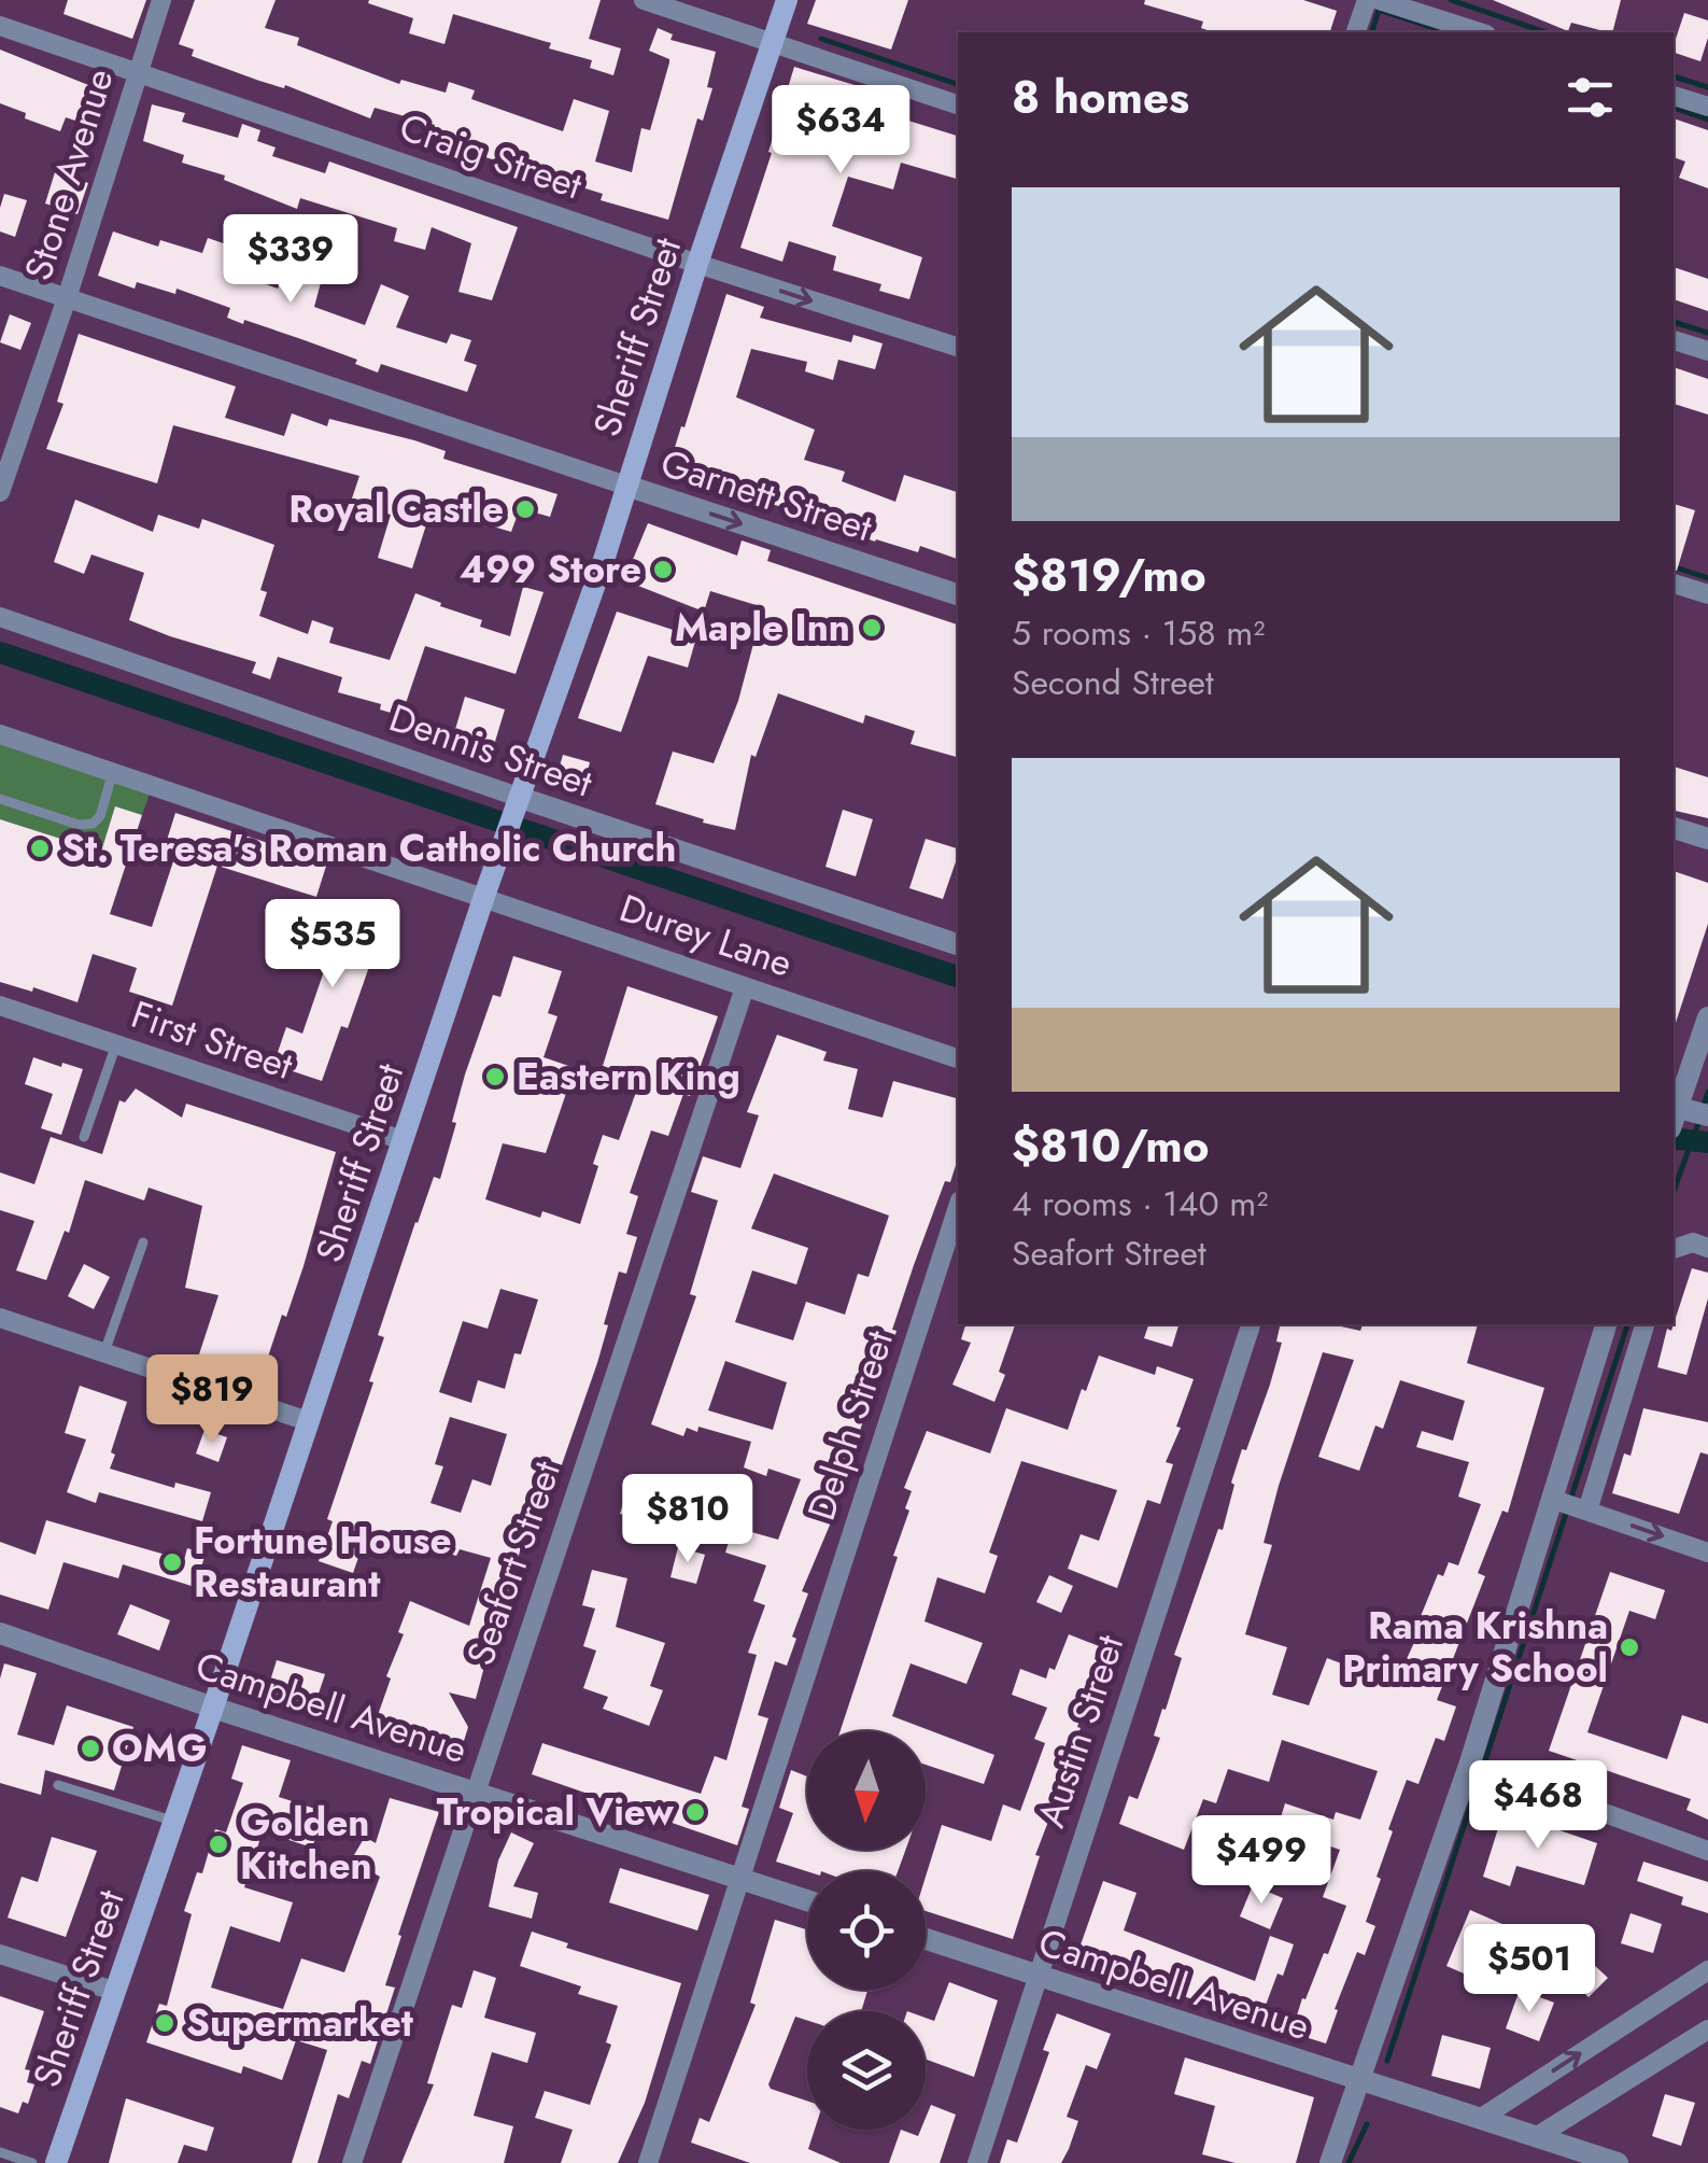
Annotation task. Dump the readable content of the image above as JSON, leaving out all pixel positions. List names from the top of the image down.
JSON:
{
  "streets": {
    "main road": ["Sheriff Street"],
    "street": [
      "Craig Street",
      "Stone Avenue",
      "Garnett Street",
      "Dennis Street",
      "Durey Lane",
      "First Street",
      "Delph Street",
      "Seafort Street",
      "Campbell Avenue",
      "Austin Street"
    ]
  },
  "crossings": [
    ["Craig Street", "Stone Avenue"],
    ["Craig Street", "Sheriff Street"],
    ["Stone Avenue", "Garnett Street"],
    ["Sheriff Street", "Garnett Street"],
    ["Sheriff Street", "Dennis Street"],
    ["Sheriff Street", "Durey Lane"],
    ["Sheriff Street", "First Street"],
    ["Sheriff Street", "Campbell Avenue"],
    ["Durey Lane", "Seafort Street"],
    ["Delph Street", "Campbell Avenue"],
    ["Seafort Street", "Campbell Avenue"],
    ["Campbell Avenue", "Austin Street"]
  ],
  "places": [
    "Royal Castle",
    "499 Store",
    "Maple Inn",
    "St. Teresa's Roman Catholic Church",
    "Eastern King",
    "Fortune House Restaurant",
    "Rama Krishna Primary School",
    "OMG",
    "Tropical View",
    "Golden Kitchen",
    "Supermarket"
  ],
  "north": "bottom",
  "page": {
    "heading": "8 homes",
    "price": [
      "$634",
      "$339",
      "$535",
      "$819",
      "$810",
      "$468",
      "$499",
      "$501"
    ],
    "list": [
      {
        "name": "$819/mo",
        "note": "5 rooms · 158 m² · Second Street"
      },
      {
        "name": "$810/mo",
        "note": "4 rooms · 140 m² · Seafort Street"
      }
    ]
  }
}
